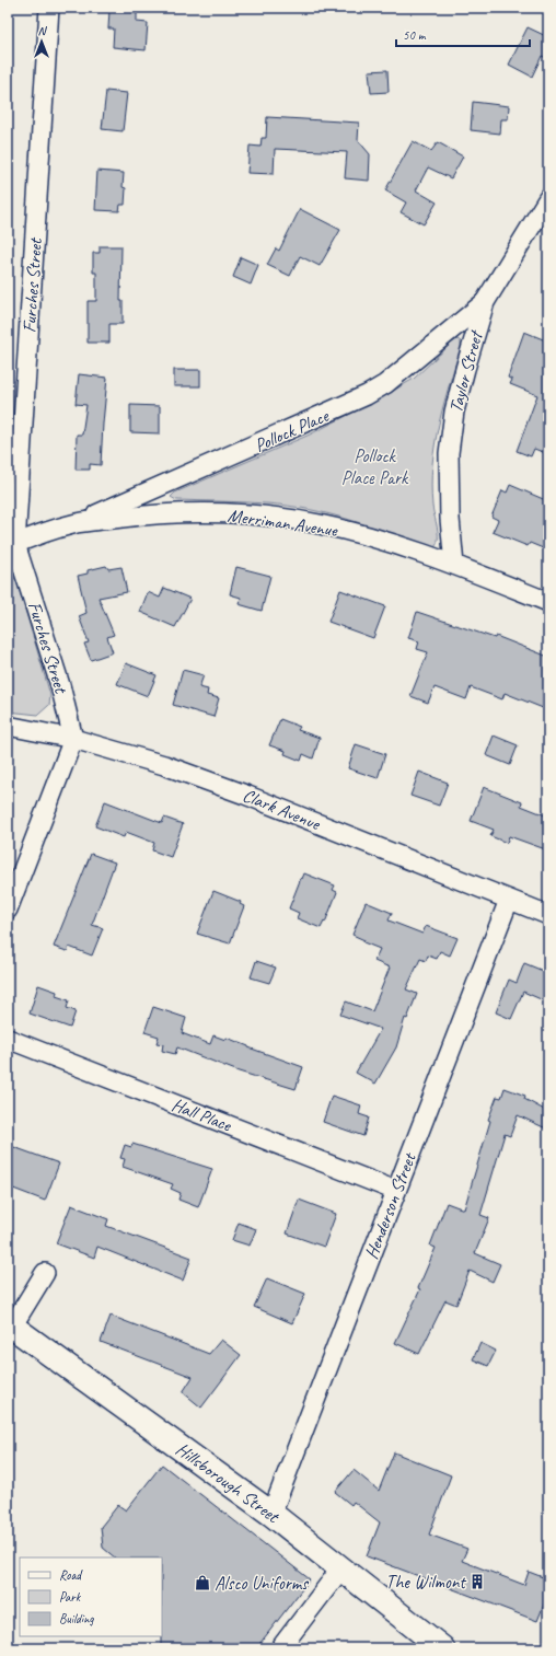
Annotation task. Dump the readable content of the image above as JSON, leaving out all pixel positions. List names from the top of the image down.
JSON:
{
  "streets": {
    "main road": ["Hillsborough Street"],
    "street": [
      "Furches Street",
      "Taylor Street",
      "Pollock Place",
      "Merriman Avenue",
      "Clark Avenue",
      "Hall Place",
      "Henderson Street"
    ]
  },
  "crossings": [
    ["Furches Street", "Merriman Avenue"],
    ["Furches Street", "Clark Avenue"],
    ["Taylor Street", "Pollock Place"],
    ["Taylor Street", "Merriman Avenue"],
    ["Pollock Place", "Merriman Avenue"],
    ["Clark Avenue", "Henderson Street"],
    ["Hall Place", "Henderson Street"],
    ["Henderson Street", "Hillsborough Street"]
  ],
  "parks": ["Pollock Place Park"],
  "places": {
    "building": ["The Wilmont"],
    "shop": ["Alsco Uniforms"]
  },
  "legend": ["Road", "Park", "Building"],
  "scale_bar": "50 m",
  "north": "top"
}
